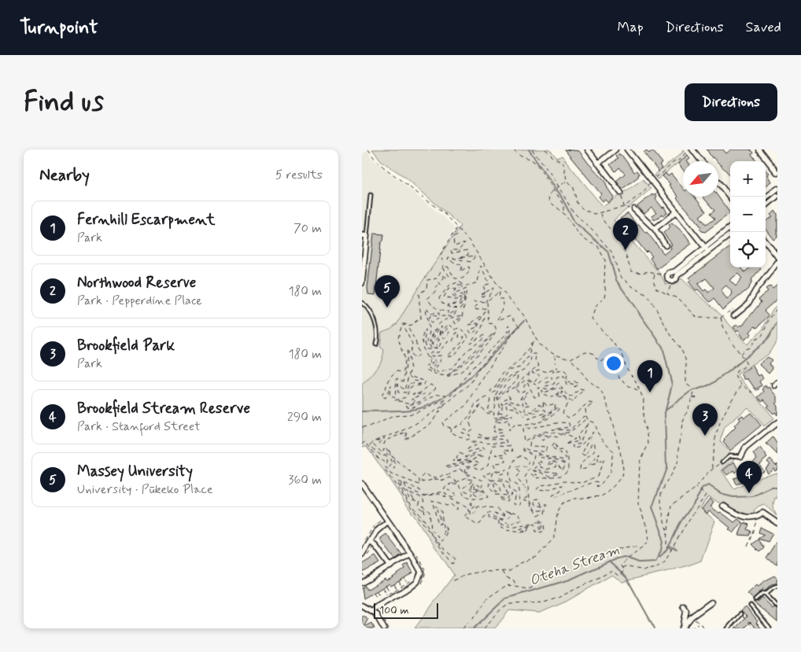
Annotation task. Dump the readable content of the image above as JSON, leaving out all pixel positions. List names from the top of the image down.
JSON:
{
  "water": ["Oteha Stream"],
  "scale_bar": "100 m",
  "north": "bottom left",
  "page": {
    "header": "Turnpoint",
    "nav": ["Map", "Directions", "Saved"],
    "buttons": "Directions",
    "title": "Find us",
    "heading": ["Nearby", "5 results"],
    "map_buttons": ["+", "−"],
    "list": [
      {
        "mark": "1",
        "name": "Fernhill Escarpment",
        "note": "Park",
        "value": "70 m"
      },
      {
        "mark": "2",
        "name": "Northwood Reserve",
        "note": "Park · Pepperdine Place",
        "value": "180 m"
      },
      {
        "mark": "3",
        "name": "Brookfield Park",
        "note": "Park",
        "value": "180 m"
      },
      {
        "mark": "4",
        "name": "Brookfield Stream Reserve",
        "note": "Park · Stanford Street",
        "value": "290 m"
      },
      {
        "mark": "5",
        "name": "Massey University",
        "note": "University · Pūkeko Place",
        "value": "360 m"
      }
    ],
    "pins": [
      "2",
      "5",
      "1",
      "3",
      "4"
    ],
    "scale": "100 m"
  }
}
